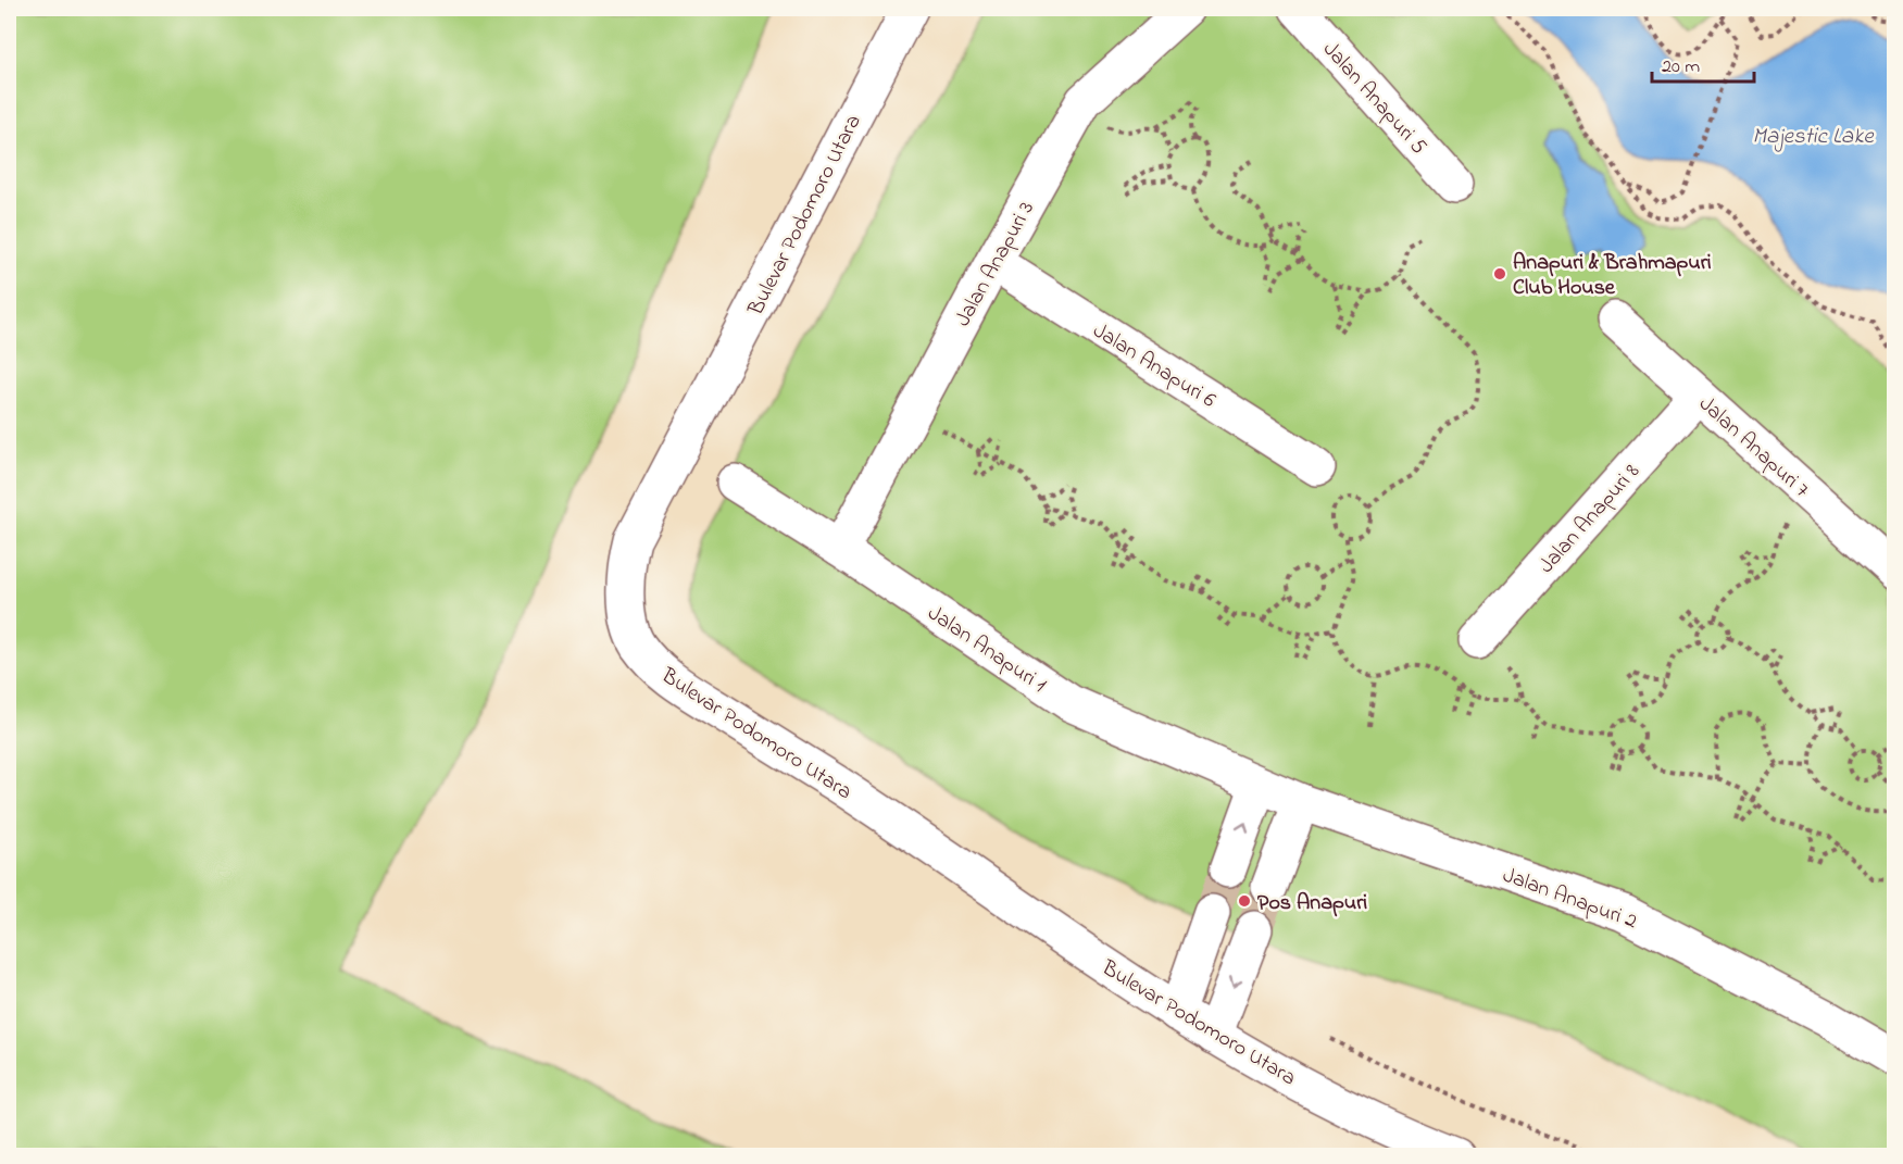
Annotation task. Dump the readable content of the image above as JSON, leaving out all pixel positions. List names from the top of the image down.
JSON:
{
  "streets": {
    "street": [
      "Jalan Anapuri 5",
      "Bulevar Podomoro Utara",
      "Jalan Anapuri 3",
      "Jalan Anapuri 6",
      "Jalan Anapuri 7",
      "Jalan Anapuri 8",
      "Jalan Anapuri 1",
      "Jalan Anapuri 2"
    ]
  },
  "crossings": [
    ["Jalan Anapuri 3", "Jalan Anapuri 6"],
    ["Jalan Anapuri 3", "Jalan Anapuri 1"],
    ["Jalan Anapuri 7", "Jalan Anapuri 8"],
    ["Jalan Anapuri 1", "Jalan Anapuri 2"]
  ],
  "water": ["Majestic Lake"],
  "places": ["Anapuri & Brahmapuri Club House", "Pos Anapuri"],
  "scale_bar": "20 m"
}
